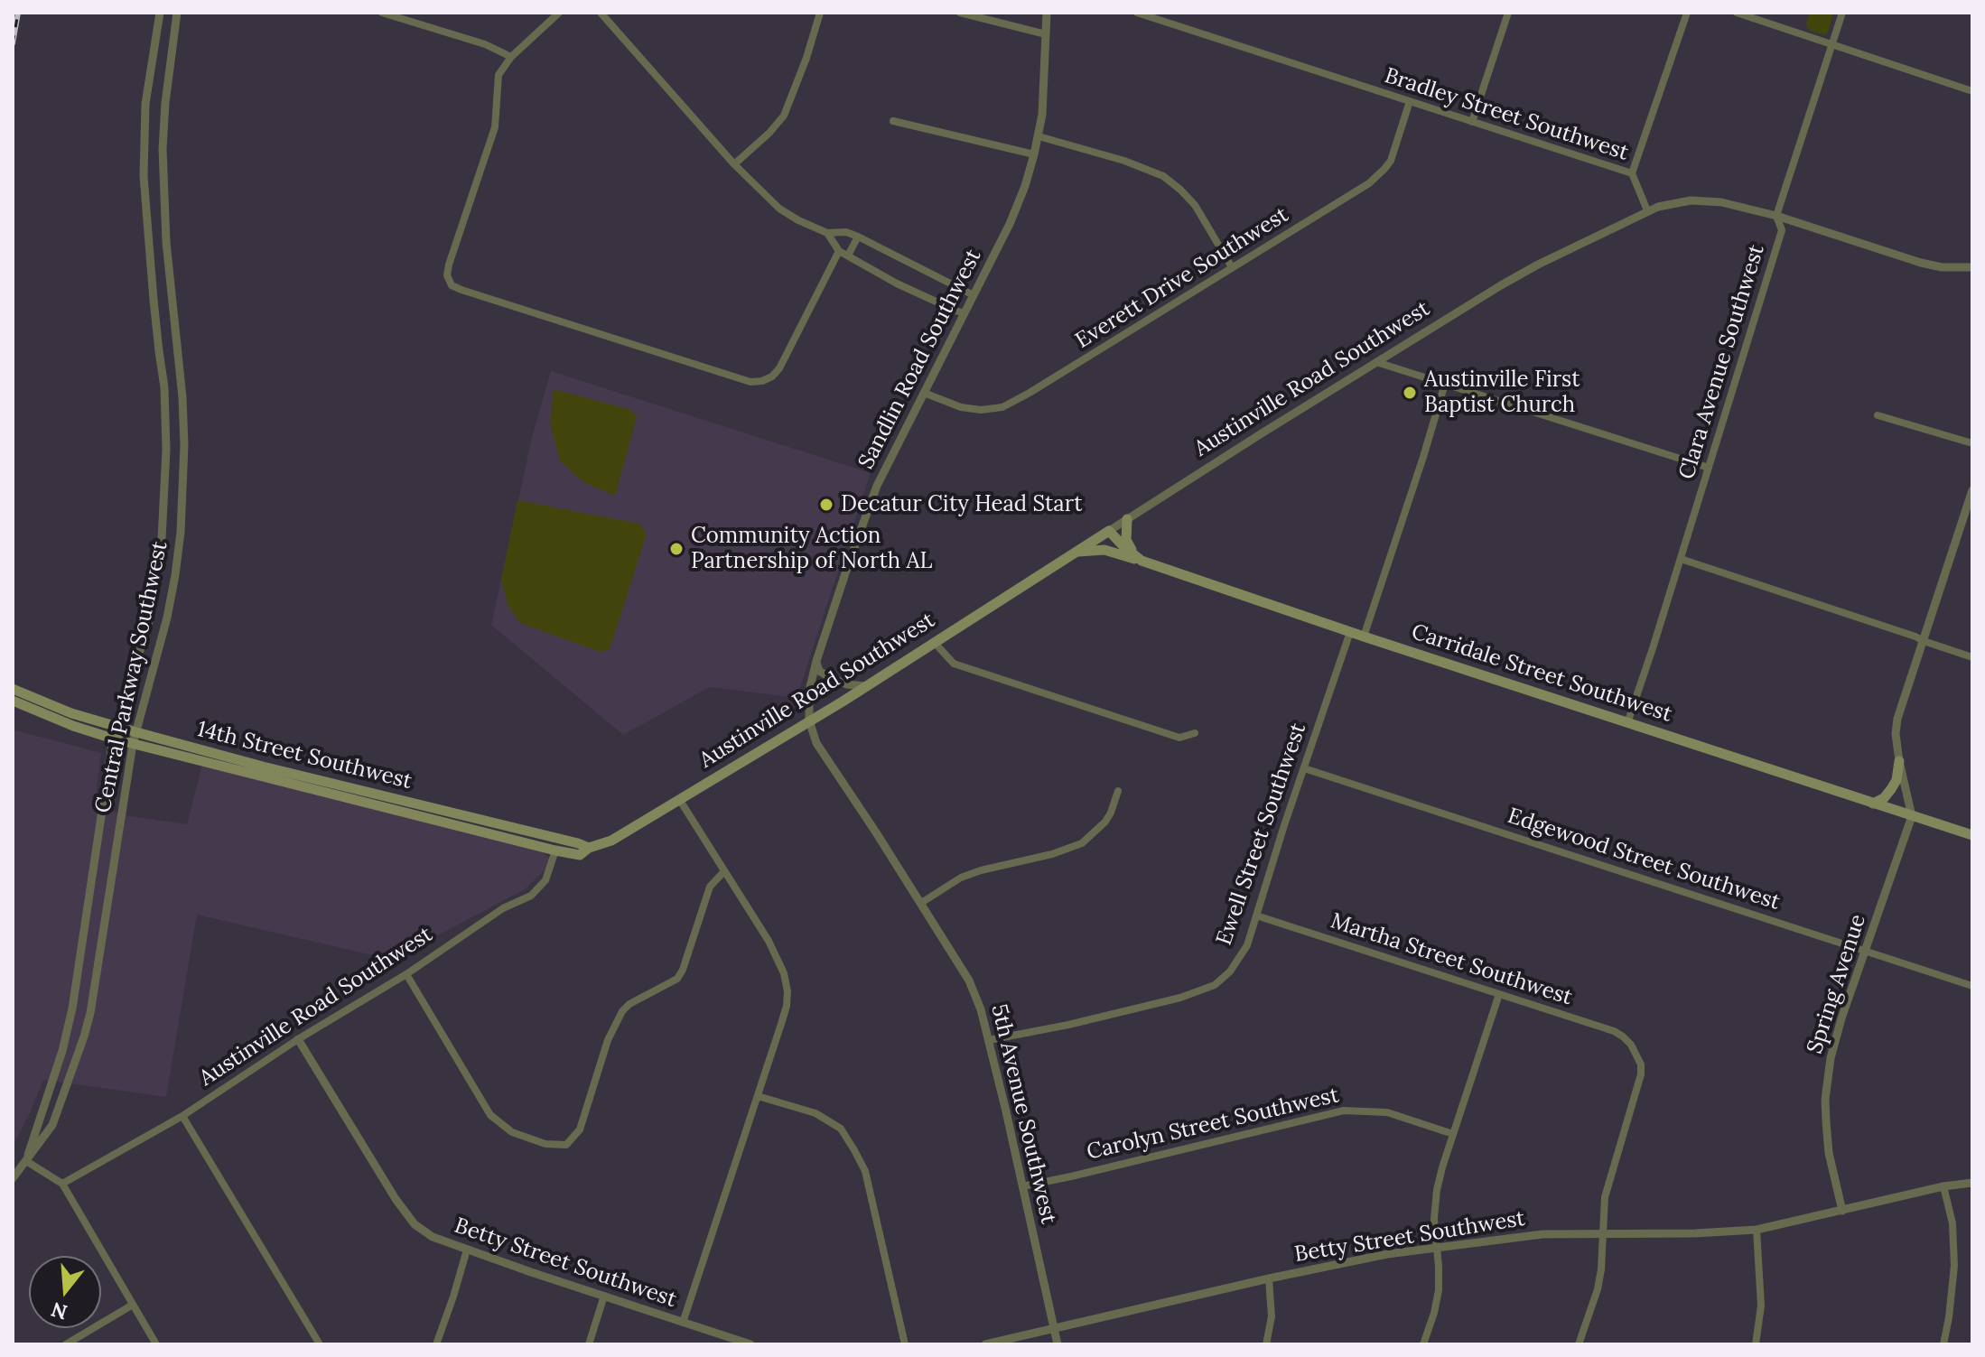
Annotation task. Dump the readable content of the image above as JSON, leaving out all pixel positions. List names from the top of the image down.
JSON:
{
  "streets": {
    "main road": ["Austinville Road Southwest", "Carridale Street Southwest", "14th Street Southwest"],
    "street": [
      "Bradley Street Southwest",
      "Everett Drive Southwest",
      "Sandlin Road Southwest",
      "Clara Avenue Southwest",
      "Central Parkway Southwest",
      "Ewell Street Southwest",
      "Edgewood Street Southwest",
      "Martha Street Southwest",
      "Spring Avenue",
      "5th Avenue Southwest",
      "Carolyn Street Southwest",
      "Betty Street Southwest"
    ]
  },
  "crossings": [
    ["Bradley Street Southwest", "Everett Drive Southwest"],
    ["Bradley Street Southwest", "Austinville Road Southwest"],
    ["Everett Drive Southwest", "Sandlin Road Southwest"],
    ["Sandlin Road Southwest", "Austinville Road Southwest"],
    ["Sandlin Road Southwest", "5th Avenue Southwest"],
    ["Clara Avenue Southwest", "Carridale Street Southwest"],
    ["Austinville Road Southwest", "Carridale Street Southwest"],
    ["Austinville Road Southwest", "14th Street Southwest"],
    ["Austinville Road Southwest", "5th Avenue Southwest"],
    ["Austinville Road Southwest", "Betty Street Southwest"],
    ["Carridale Street Southwest", "Ewell Street Southwest"],
    ["Carridale Street Southwest", "Spring Avenue"],
    ["Central Parkway Southwest", "14th Street Southwest"],
    ["Ewell Street Southwest", "Edgewood Street Southwest"],
    ["Ewell Street Southwest", "Martha Street Southwest"],
    ["Ewell Street Southwest", "5th Avenue Southwest"],
    ["Edgewood Street Southwest", "Spring Avenue"],
    ["Martha Street Southwest", "Betty Street Southwest"],
    ["Spring Avenue", "Betty Street Southwest"],
    ["5th Avenue Southwest", "Carolyn Street Southwest"],
    ["5th Avenue Southwest", "Betty Street Southwest"]
  ],
  "places": ["Austinville First Baptist Church", "Decatur City Head Start", "Community Action Partnership of North AL"],
  "north": "bottom"
}
